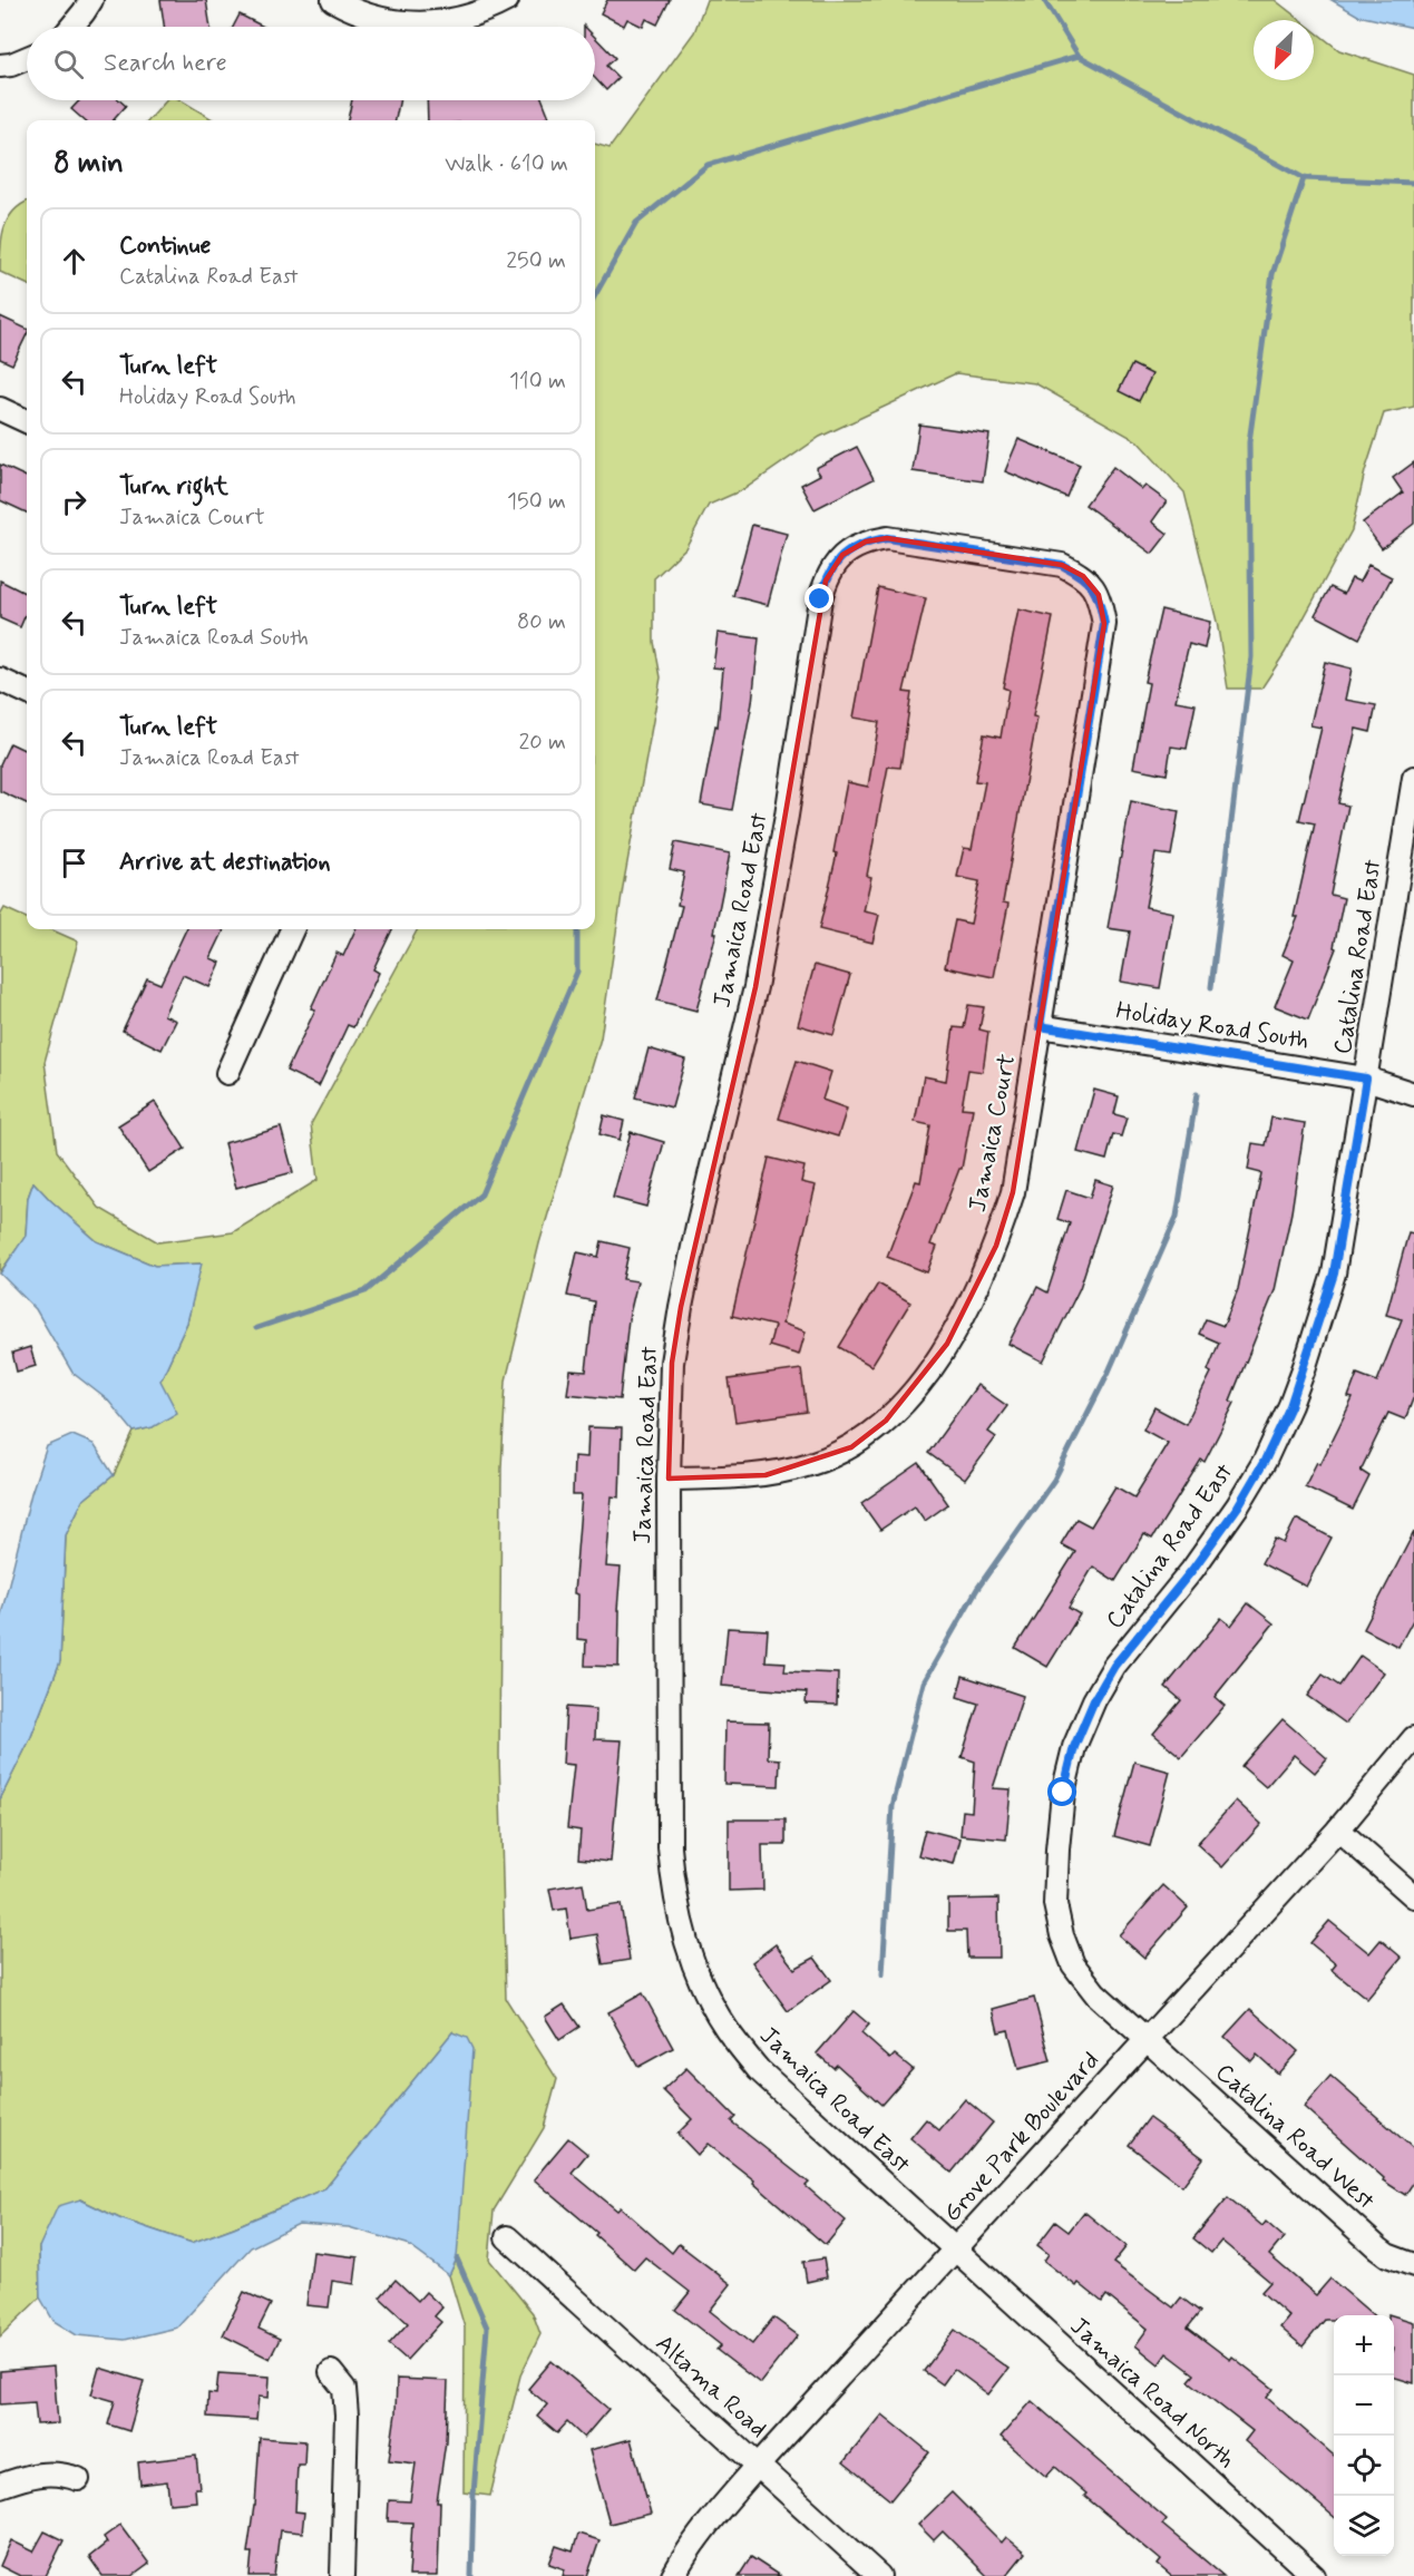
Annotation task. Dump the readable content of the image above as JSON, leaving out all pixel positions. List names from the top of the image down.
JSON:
{
  "streets": {
    "street": [
      "Jamaica Road East",
      "Catalina Road East",
      "Holiday Road South",
      "Jamaica Court",
      "Grove Park Boulevard",
      "Catalina Road West",
      "Altama Road",
      "Jamaica Road North"
    ]
  },
  "crossings": [
    ["Jamaica Road East", "Jamaica Court"],
    ["Jamaica Road East", "Grove Park Boulevard"],
    ["Jamaica Road East", "Jamaica Road North"],
    ["Catalina Road East", "Holiday Road South"],
    ["Catalina Road East", "Grove Park Boulevard"],
    ["Catalina Road East", "Catalina Road West"],
    ["Holiday Road South", "Jamaica Court"],
    ["Grove Park Boulevard", "Catalina Road West"],
    ["Grove Park Boulevard", "Altama Road"],
    ["Grove Park Boulevard", "Jamaica Road North"]
  ],
  "north": "bottom left",
  "page": {
    "search": "Search here",
    "heading": ["8 min", "Walk · 610 m"],
    "list": [
      ["Continue", "Catalina Road East", "250 m"],
      ["Turn left", "Holiday Road South", "110 m"],
      ["Turn right", "Jamaica Court", "150 m"],
      ["Turn left", "Jamaica Road South", "80 m"],
      ["Turn left", "Jamaica Road East", "20 m"],
      "Arrive at destination"
    ],
    "map_buttons": ["+", "−"]
  }
}
